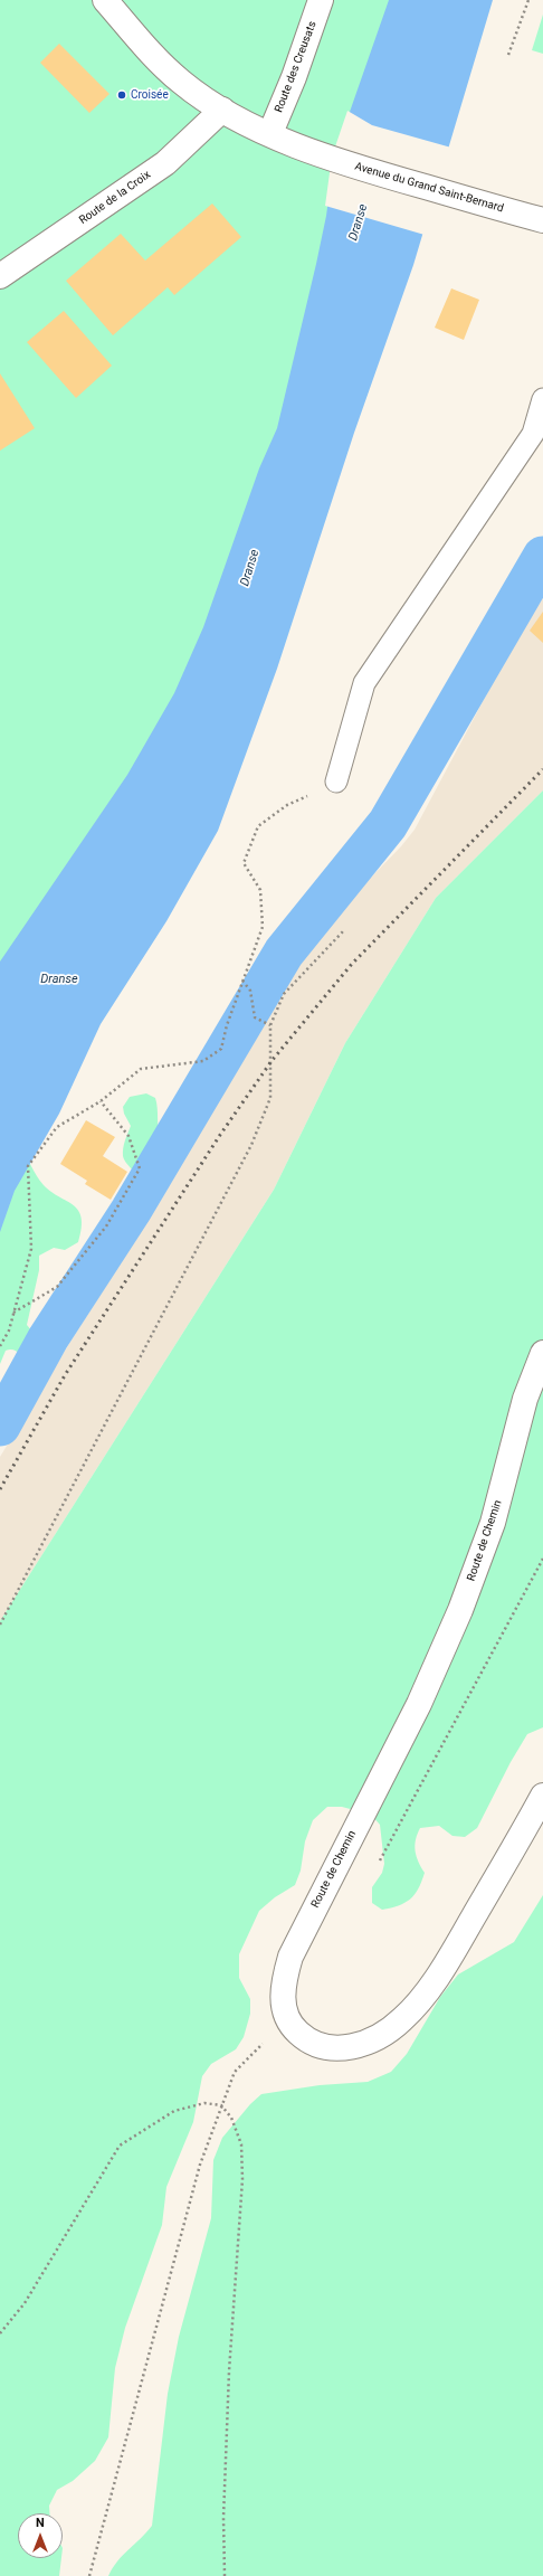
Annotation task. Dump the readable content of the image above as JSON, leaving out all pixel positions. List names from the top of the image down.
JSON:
{
  "streets": {
    "street": [
      "Route des Creusats",
      "Avenue du Grand Saint-Bernard",
      "Route de la Croix",
      "Route de Chemin"
    ]
  },
  "crossings": [
    ["Route des Creusats", "Avenue du Grand Saint-Bernard"],
    ["Avenue du Grand Saint-Bernard", "Route de la Croix"]
  ],
  "water": ["Dranse"],
  "places": ["Croisée"],
  "north": "top"
}
